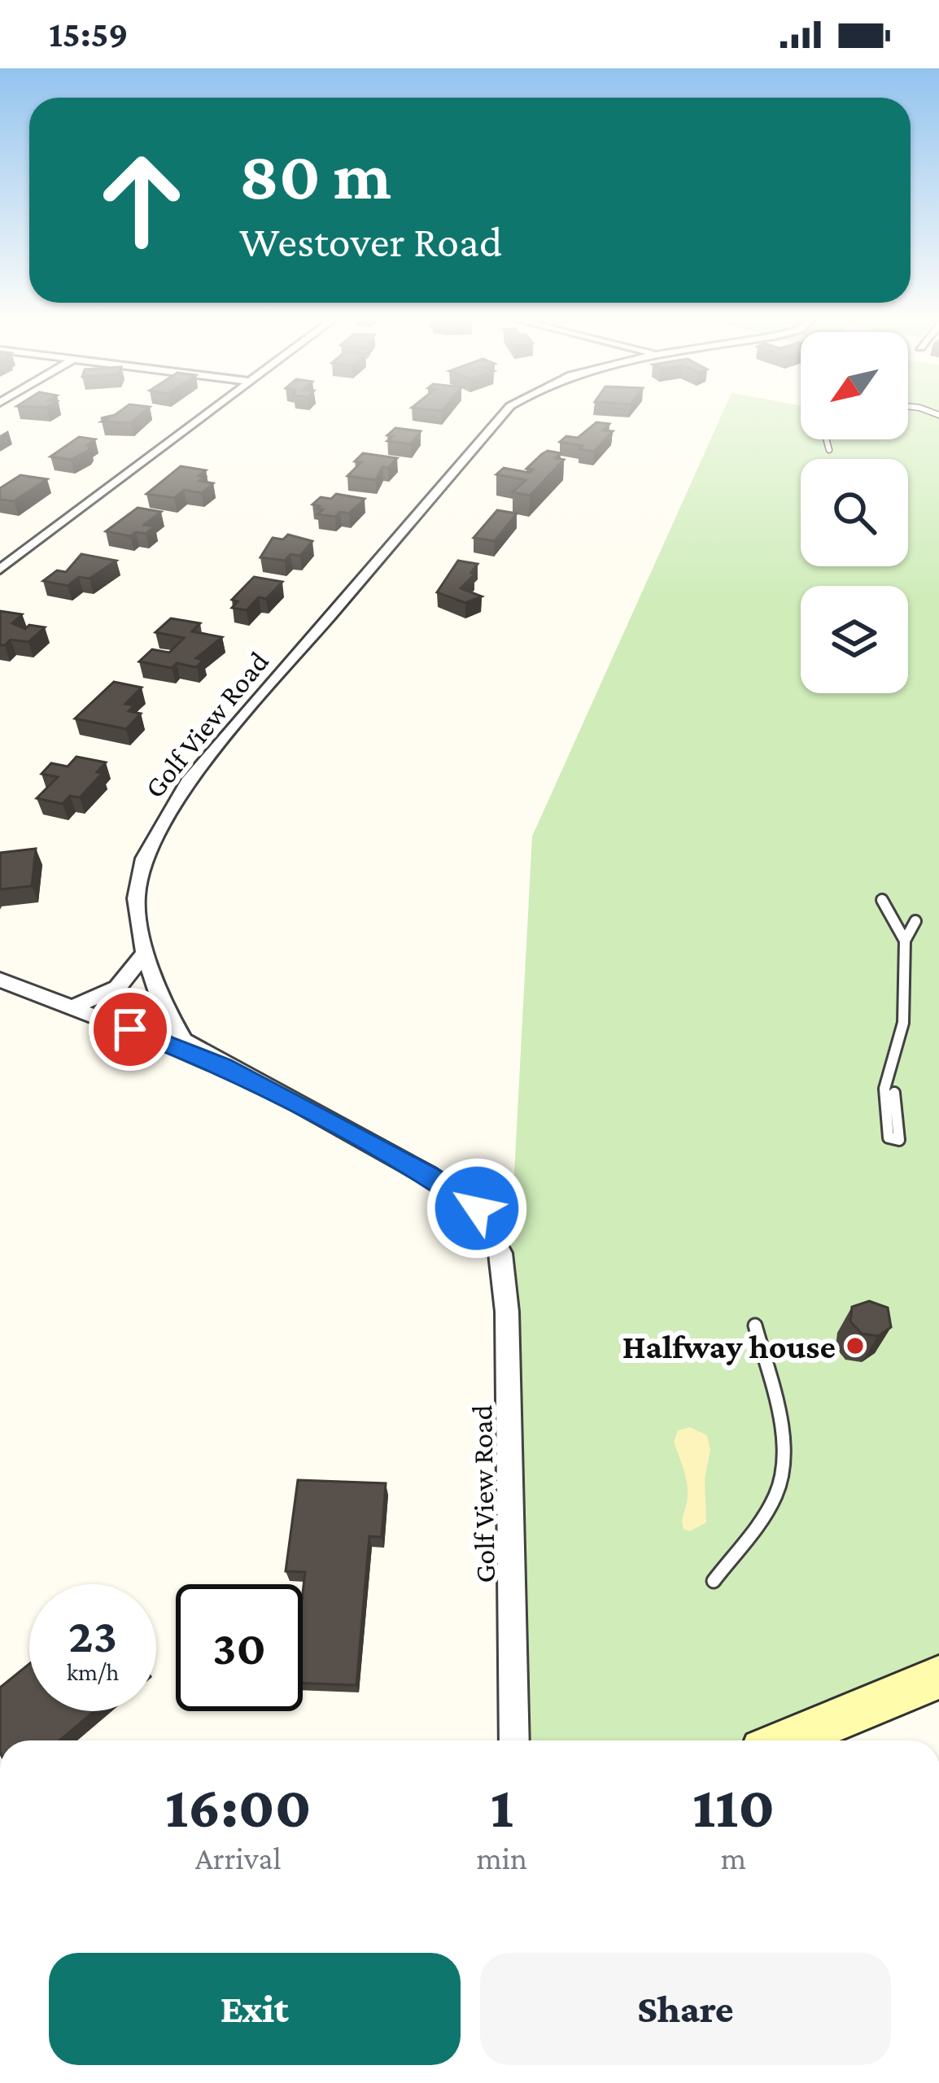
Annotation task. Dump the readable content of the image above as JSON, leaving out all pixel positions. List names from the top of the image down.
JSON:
{
  "streets": {
    "street": ["Golf View Road"]
  },
  "places": ["Halfway house"],
  "north": "bottom left",
  "page": {
    "status": "15:59",
    "turn": ["80 m", "Westover Road"],
    "speed": "23 km/h",
    "limit": "30",
    "eta": [
      "16:00",
      "Arrival",
      "1",
      "min",
      "110",
      "m"
    ],
    "buttons": ["Exit", "Share"]
  }
}
